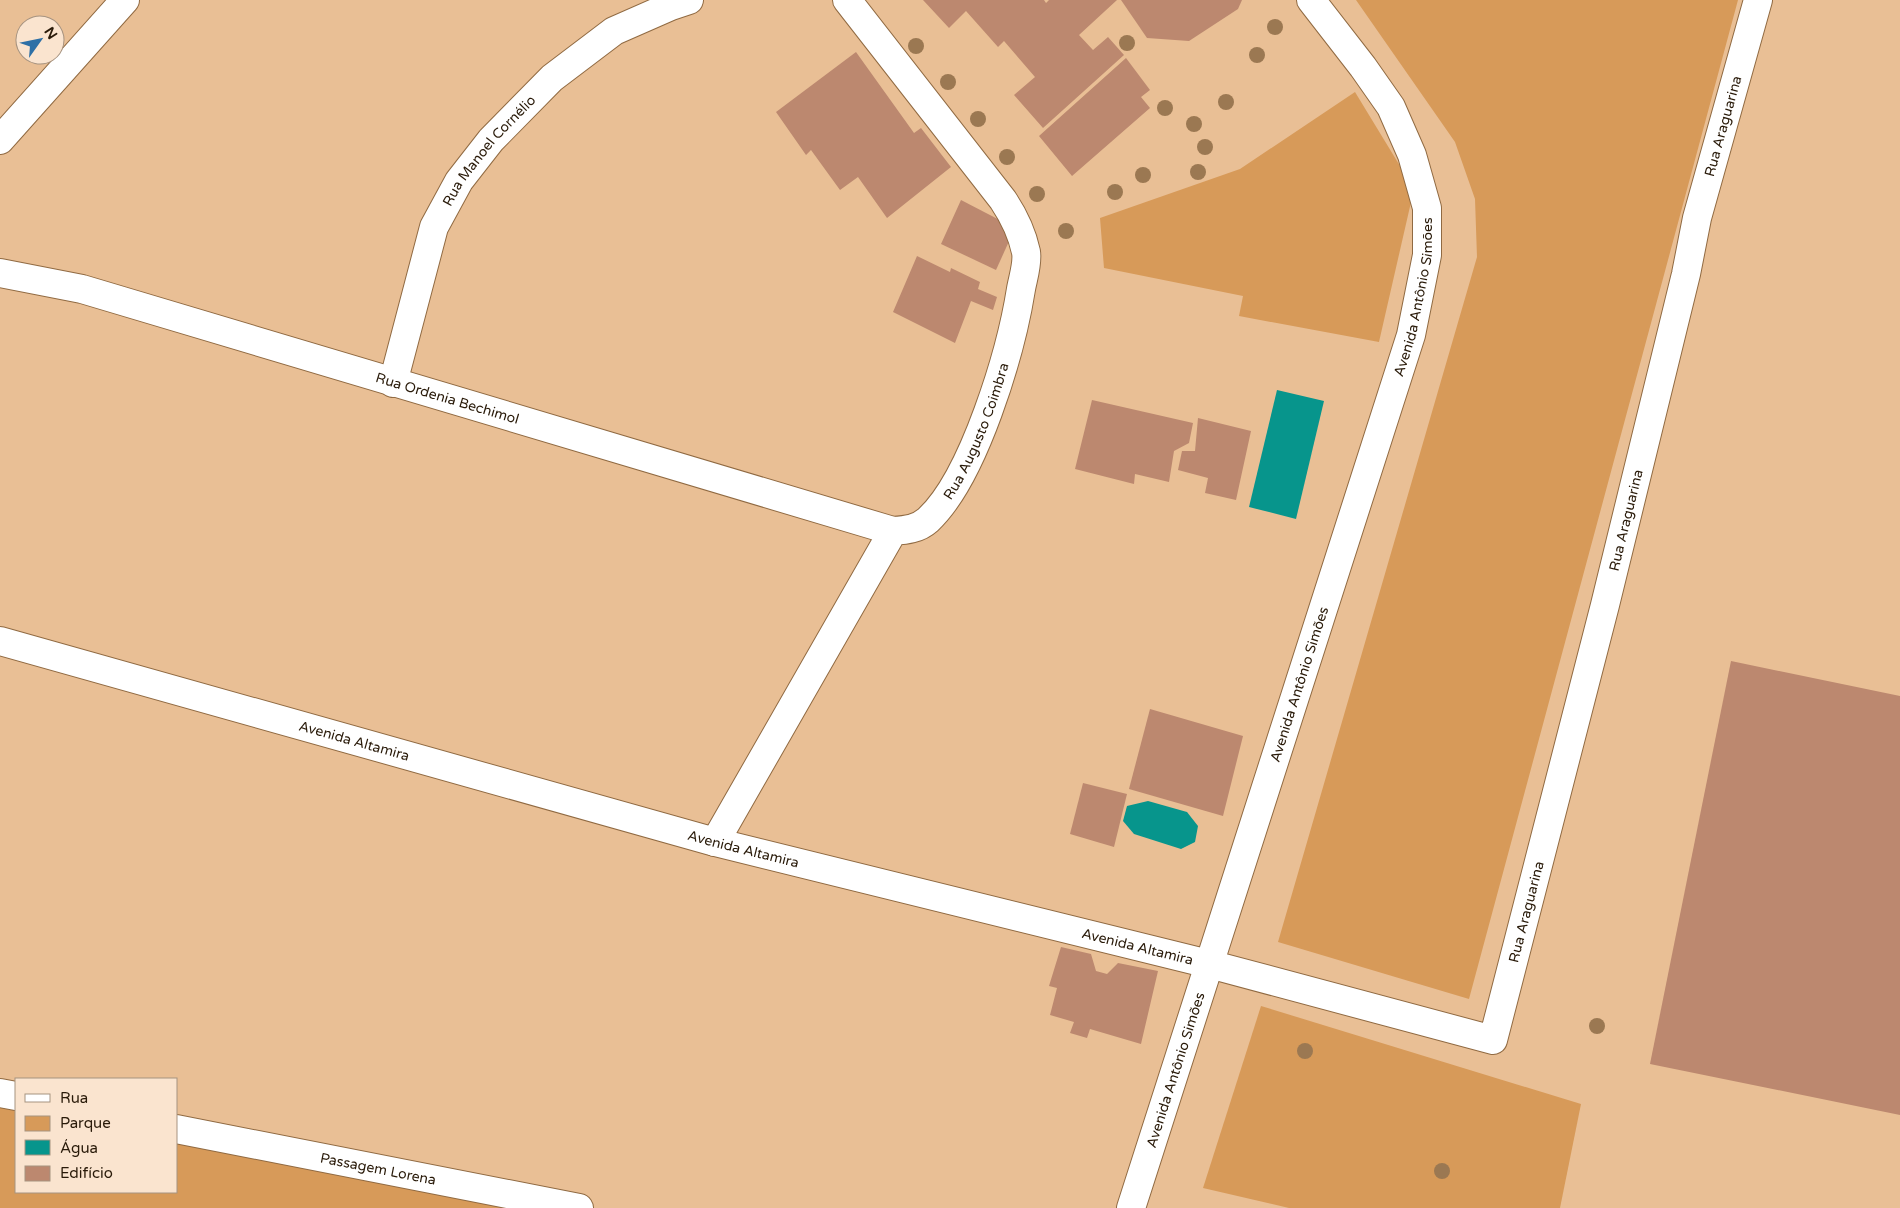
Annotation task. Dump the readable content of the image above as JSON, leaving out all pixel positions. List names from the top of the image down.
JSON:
{
  "streets": {
    "street": [
      "Rua Araguarina",
      "Rua Manoel Cornélio",
      "Avenida Antônio Simões",
      "Rua Ordenia Bechimol",
      "Rua Augusto Coimbra",
      "Avenida Altamira",
      "Passagem Lorena"
    ]
  },
  "crossings": [
    ["Rua Araguarina", "Avenida Altamira"],
    ["Rua Manoel Cornélio", "Rua Ordenia Bechimol"],
    ["Avenida Antônio Simões", "Avenida Altamira"],
    ["Rua Ordenia Bechimol", "Rua Augusto Coimbra"]
  ],
  "legend": [
    "Rua",
    "Parque",
    "Água",
    "Edifício"
  ],
  "north": "top right"
}
